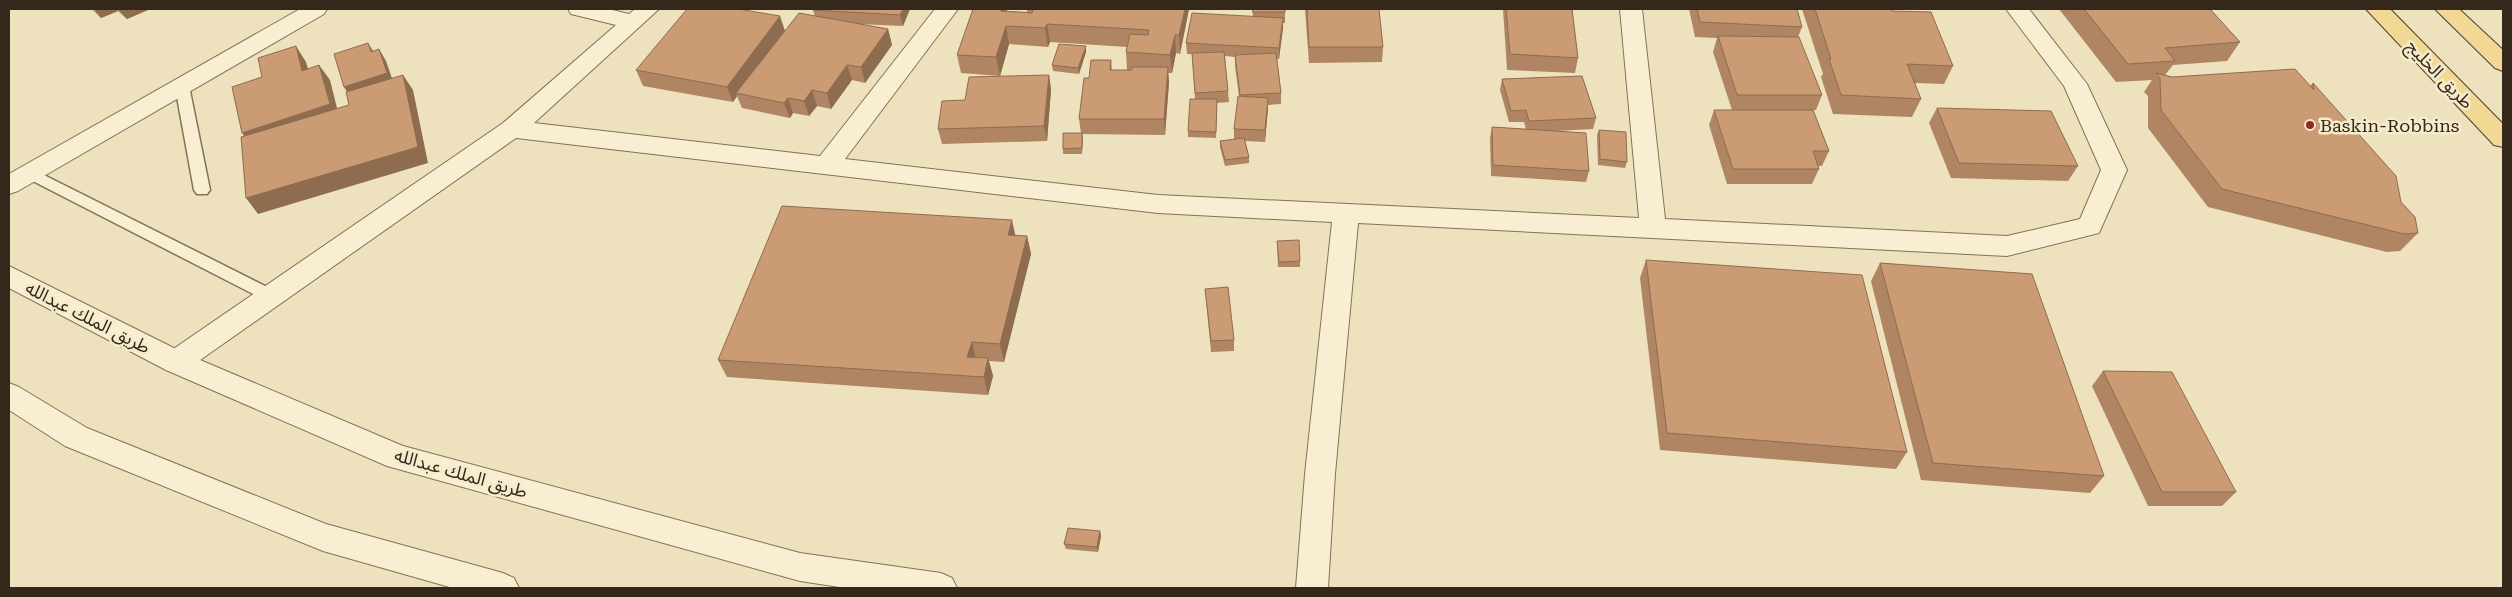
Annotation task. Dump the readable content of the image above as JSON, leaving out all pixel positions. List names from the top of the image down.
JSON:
{
  "streets": {
    "main road": ["طريق الخليج"],
    "street": ["طريق الملك عبدالله"]
  },
  "places": ["Baskin-Robbins"]
}
